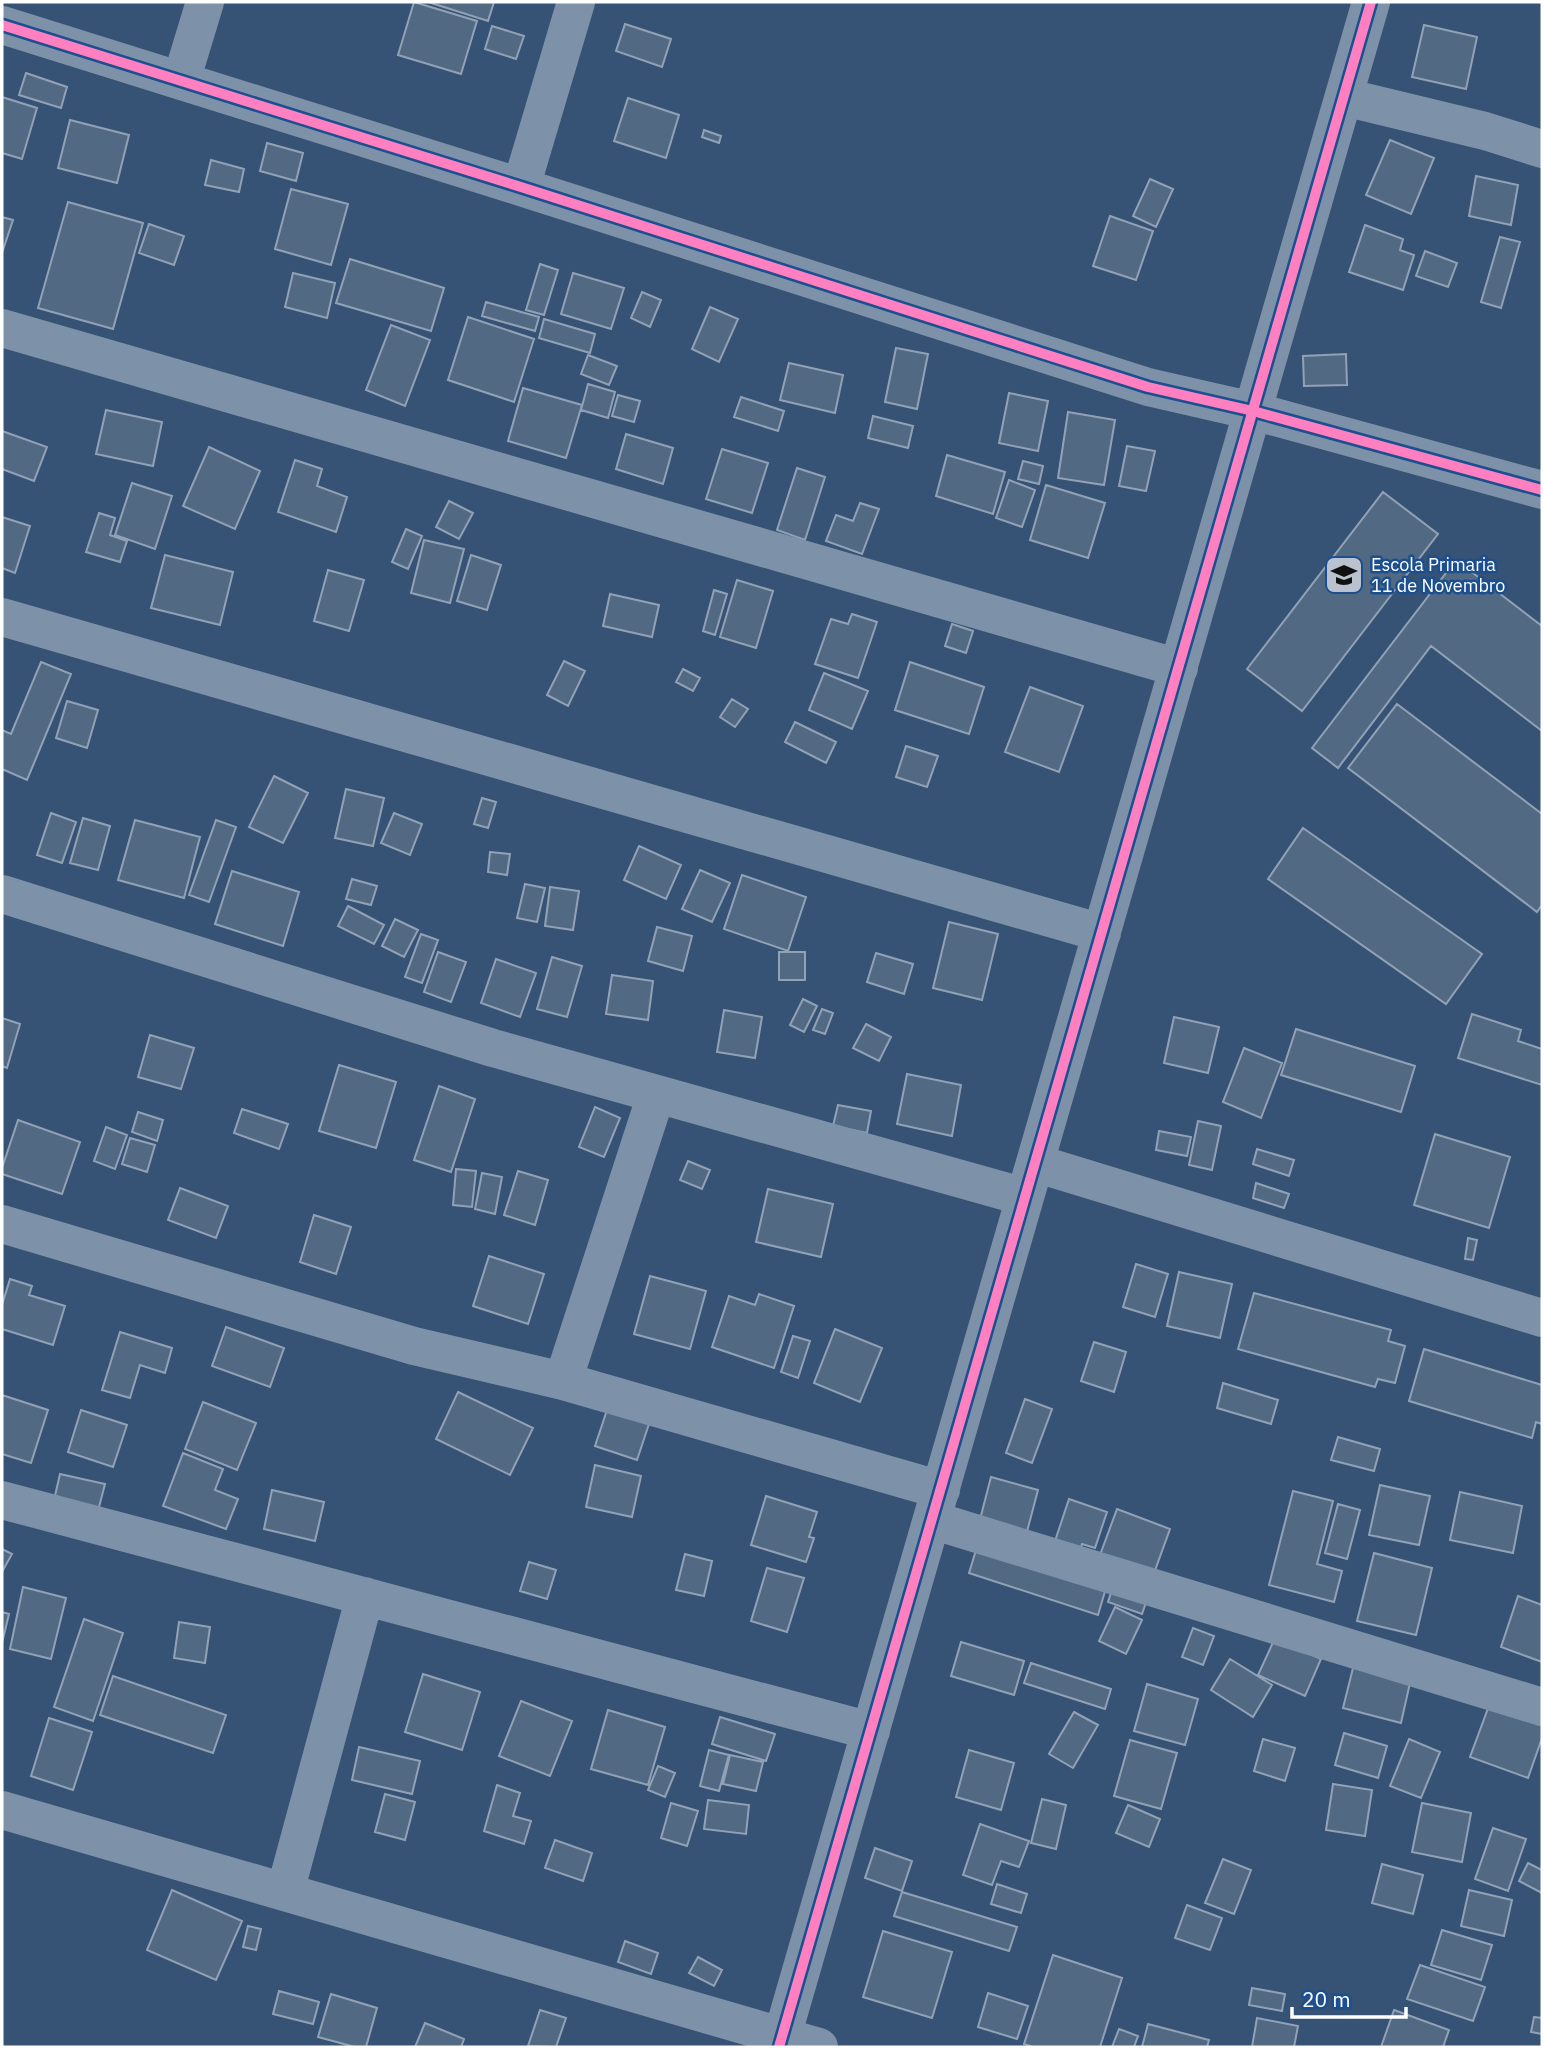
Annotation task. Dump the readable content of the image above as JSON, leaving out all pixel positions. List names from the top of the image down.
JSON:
{
  "places": {
    "school or university": ["Escola Primaria 11 de Novembro"]
  },
  "scale_bar": "20 m"
}
